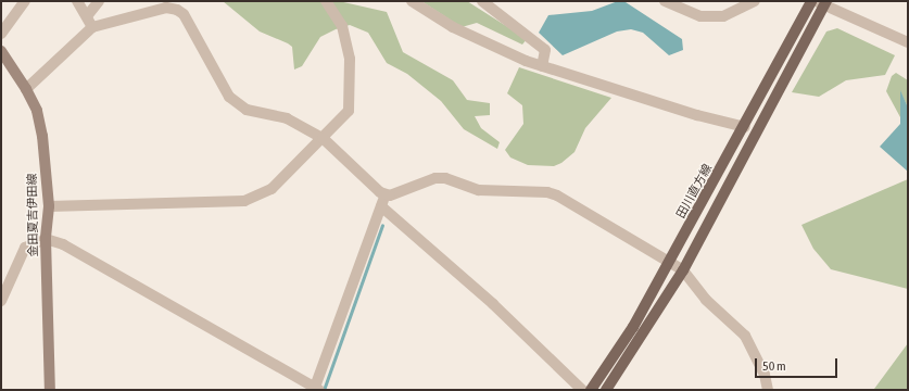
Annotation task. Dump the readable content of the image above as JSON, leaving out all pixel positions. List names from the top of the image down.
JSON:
{
  "streets": {
    "main road": ["田川直方線", "金田夏吉伊田線"]
  },
  "scale_bar": "50 m"
}
